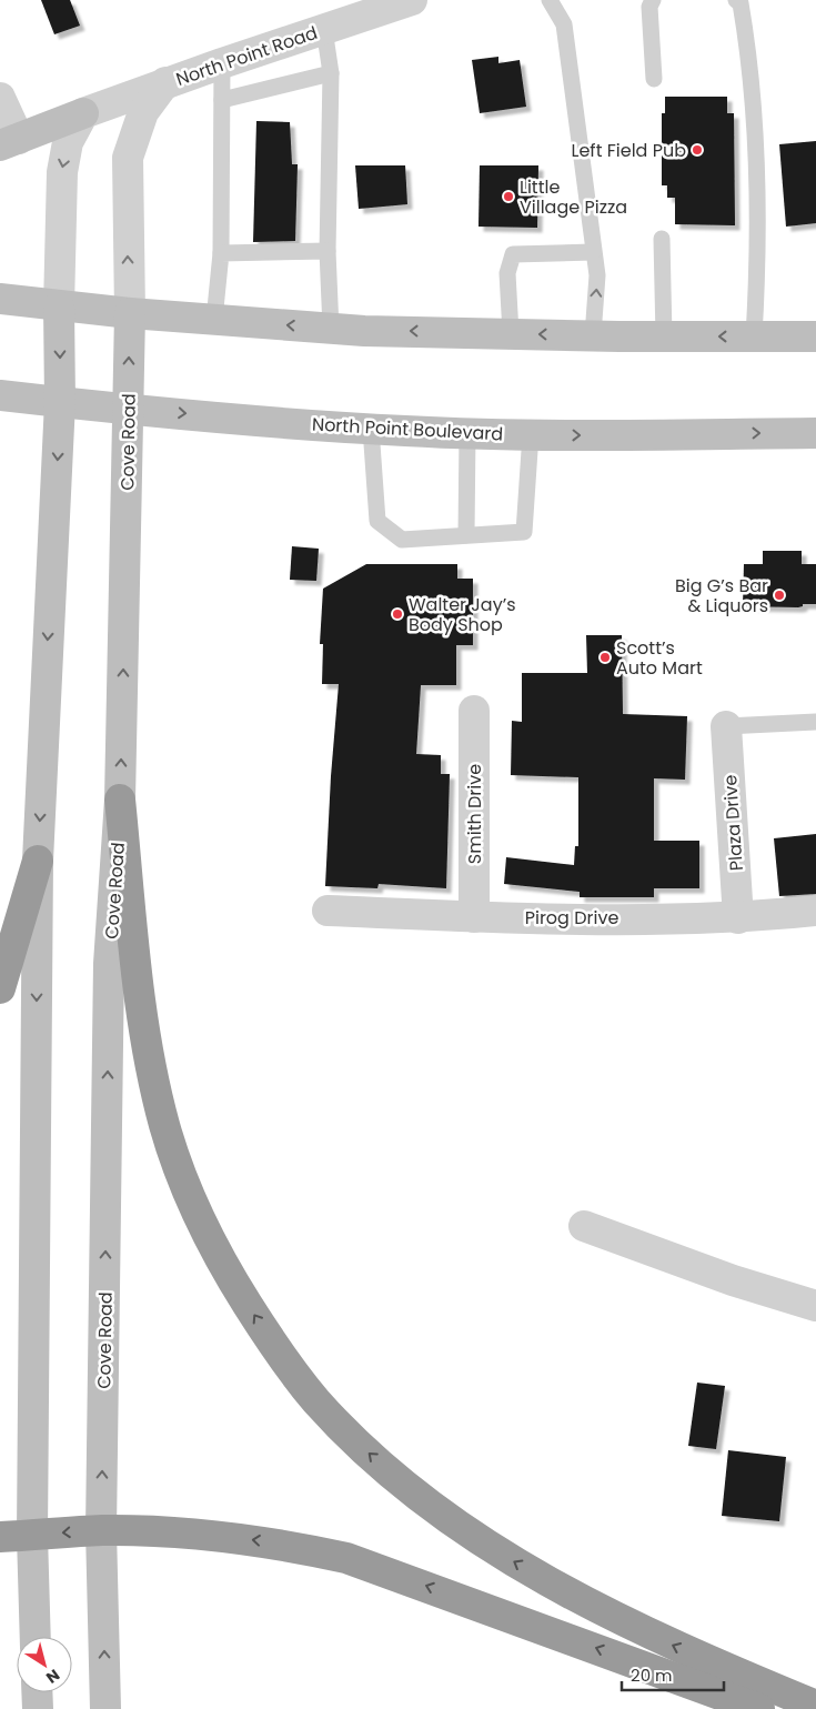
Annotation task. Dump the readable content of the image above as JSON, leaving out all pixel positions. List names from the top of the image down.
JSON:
{
  "streets": {
    "main road": ["North Point Boulevard", "Cove Road"],
    "street": [
      "North Point Road",
      "Smith Drive",
      "Plaza Drive",
      "Pirog Drive"
    ]
  },
  "crossings": [
    ["North Point Road", "Cove Road"],
    ["North Point Boulevard", "Cove Road"],
    ["Smith Drive", "Pirog Drive"],
    ["Plaza Drive", "Pirog Drive"]
  ],
  "one_way": ["Cove Road"],
  "places": [
    "Left Field Pub",
    "Little Village Pizza",
    "Big G’s Bar & Liquors",
    "Walter Jay’s Body Shop",
    "Scott’s Auto Mart"
  ],
  "scale_bar": "20 m",
  "north": "bottom right"
}
